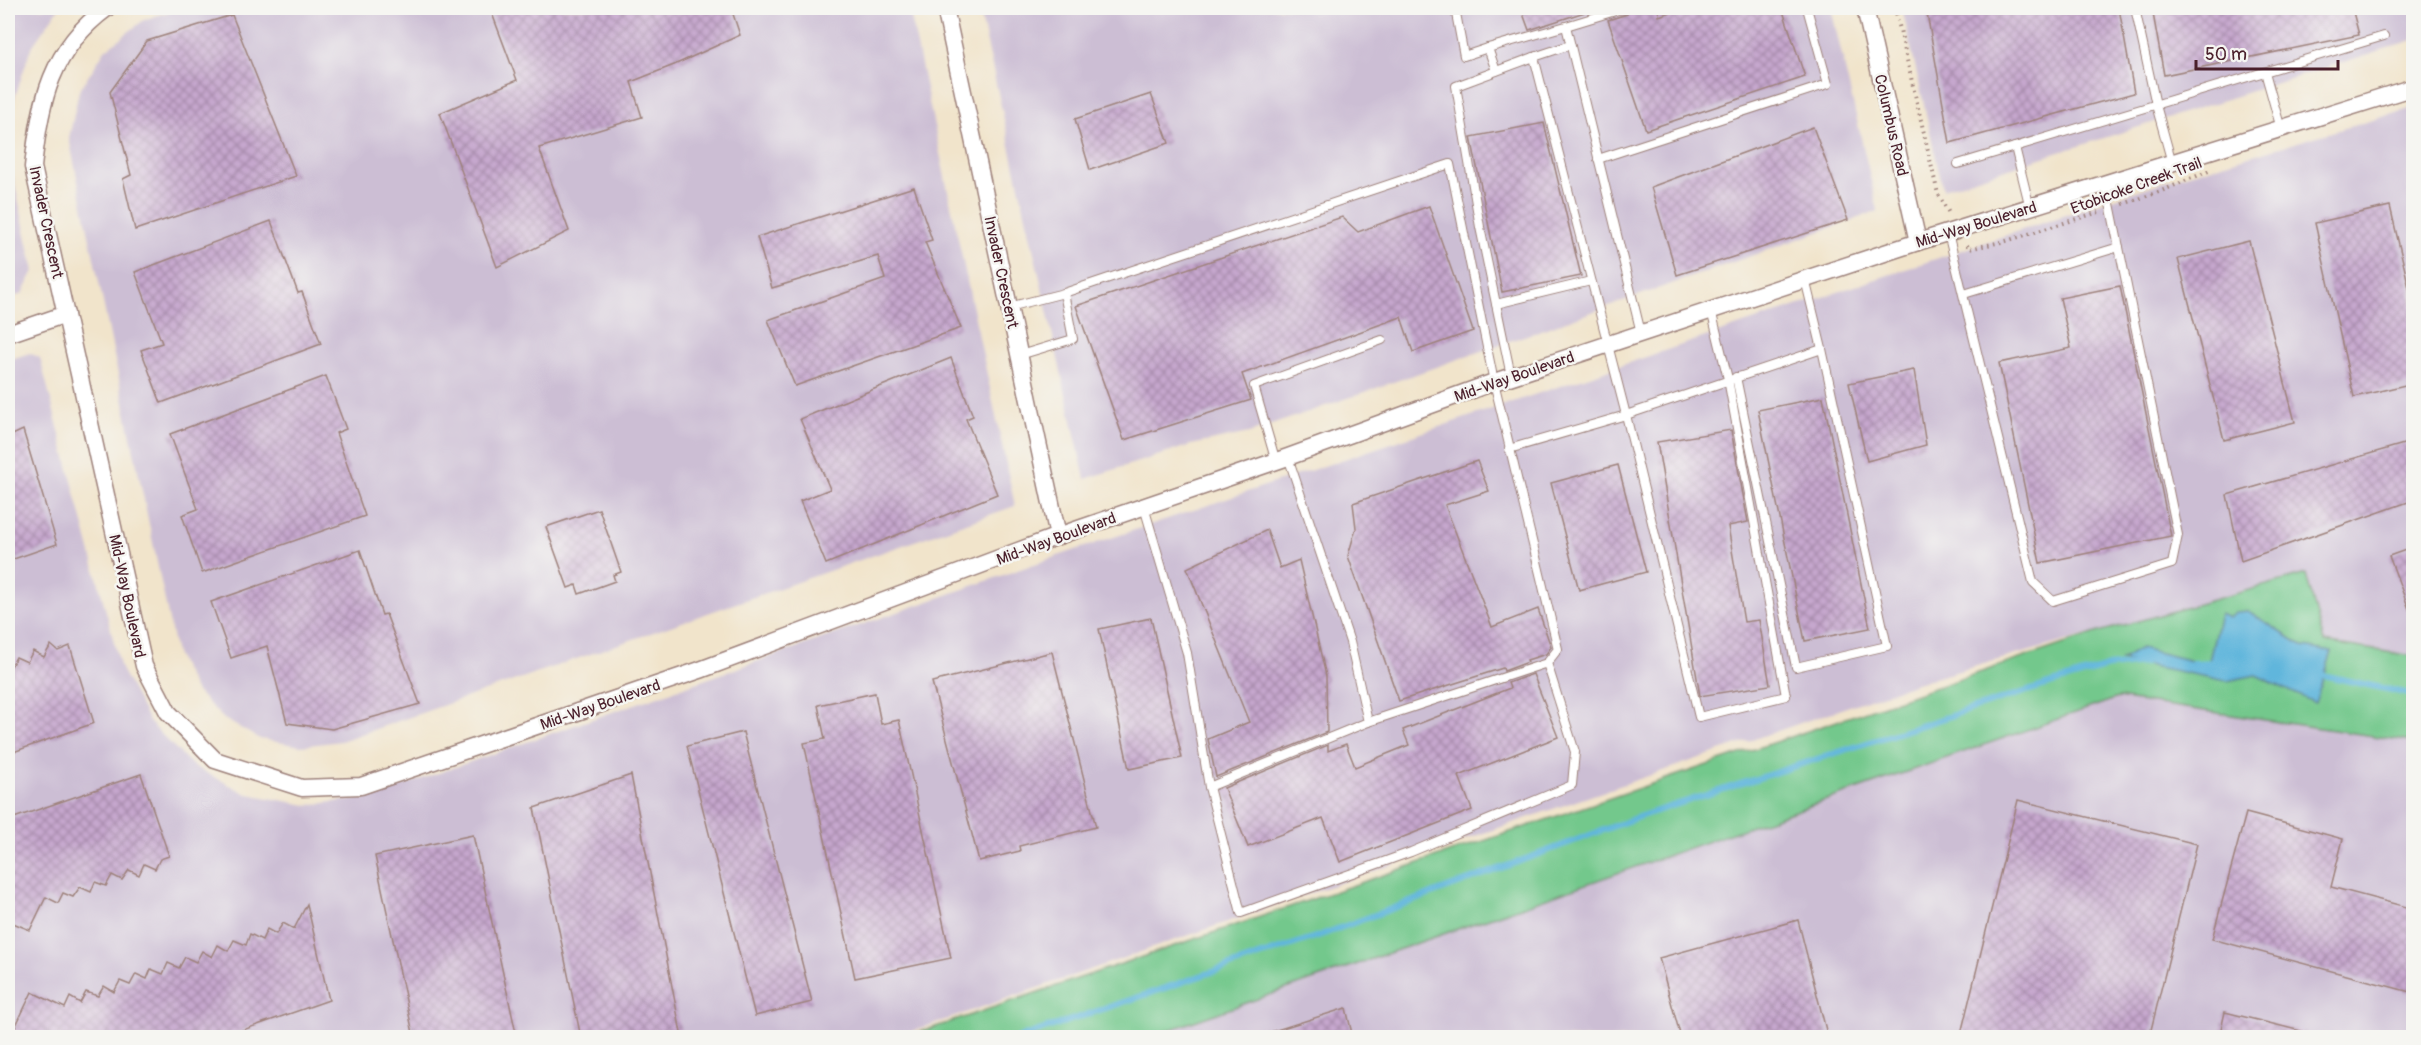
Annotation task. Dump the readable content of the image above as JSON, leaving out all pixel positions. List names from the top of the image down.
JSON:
{
  "streets": {
    "street": ["Columbus Road", "Invader Crescent", "Mid-Way Boulevard"],
    "path": ["Etobicoke Creek Trail"]
  },
  "crossings": [
    ["Columbus Road", "Mid-Way Boulevard"],
    ["Invader Crescent", "Mid-Way Boulevard"]
  ],
  "scale_bar": "50 m"
}
